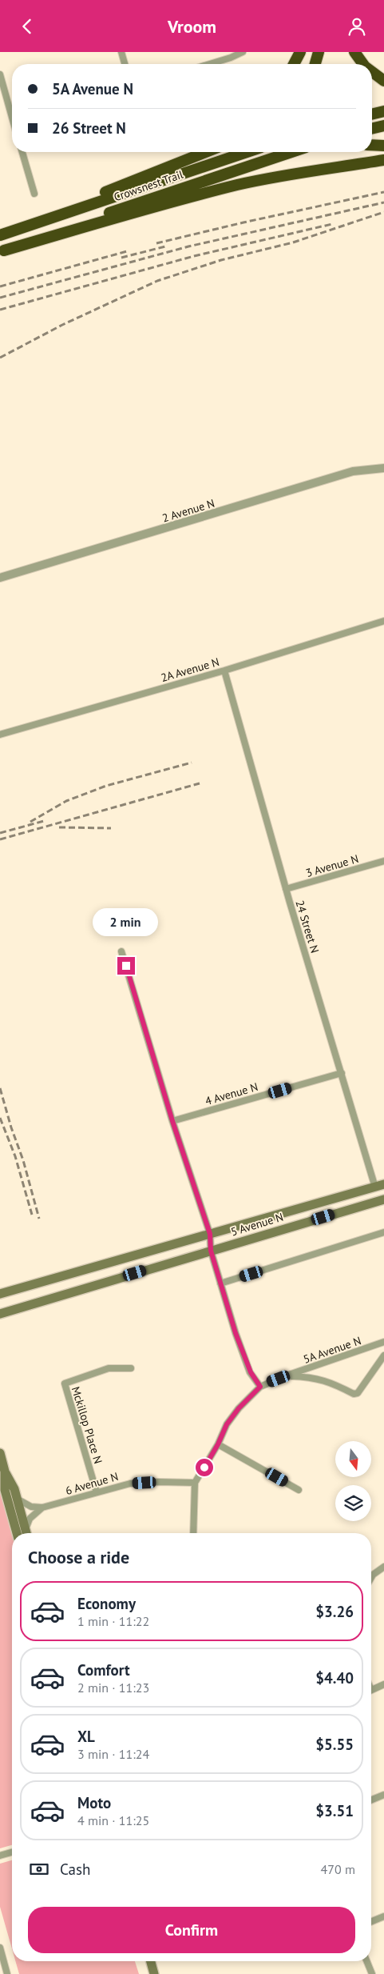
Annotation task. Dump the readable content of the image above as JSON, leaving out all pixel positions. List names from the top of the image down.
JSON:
{
  "streets": {
    "highway": ["Crowsnest Trail"],
    "main road": ["5 Avenue N"],
    "street": [
      "2 Avenue N",
      "2A Avenue N",
      "3 Avenue N",
      "24 Street N",
      "4 Avenue N",
      "5A Avenue N",
      "Mckillop Place N",
      "6 Avenue N"
    ]
  },
  "crossings": [
    ["2A Avenue N", "24 Street N"],
    ["3 Avenue N", "24 Street N"],
    ["24 Street N", "4 Avenue N"],
    ["24 Street N", "5 Avenue N"],
    ["5A Avenue N", "6 Avenue N"],
    ["Mckillop Place N", "6 Avenue N"]
  ],
  "north": "bottom",
  "page": {
    "header": "Vroom",
    "banner": ["5A Avenue N", "26 Street N"],
    "bubble": "2 min",
    "heading": "Choose a ride",
    "list": [
      {
        "name": "Economy",
        "note": "1 min · 11:22",
        "value": "$3.26"
      },
      {
        "name": "Comfort",
        "note": "2 min · 11:23",
        "value": "$4.40"
      },
      {
        "name": "XL",
        "note": "3 min · 11:24",
        "value": "$5.55"
      },
      {
        "name": "Moto",
        "note": "4 min · 11:25",
        "value": "$3.51"
      }
    ],
    "pay": ["Cash", "470 m"],
    "buttons": "Confirm"
  }
}
